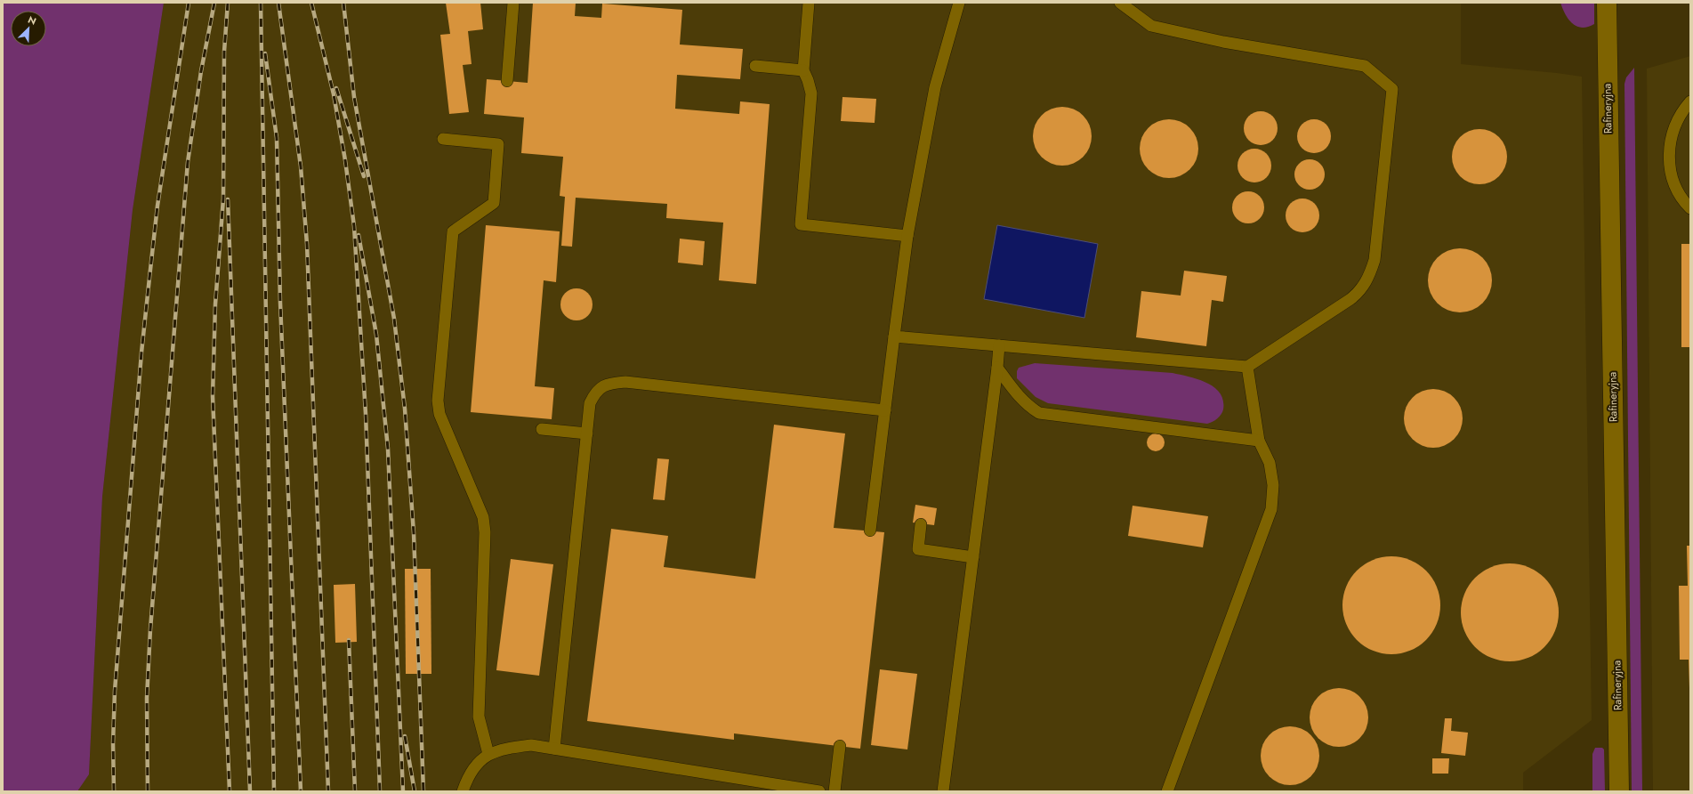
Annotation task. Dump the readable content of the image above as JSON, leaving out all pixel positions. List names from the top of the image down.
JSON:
{
  "streets": {
    "street": ["Rafineryjna"]
  },
  "north": "top right"
}
